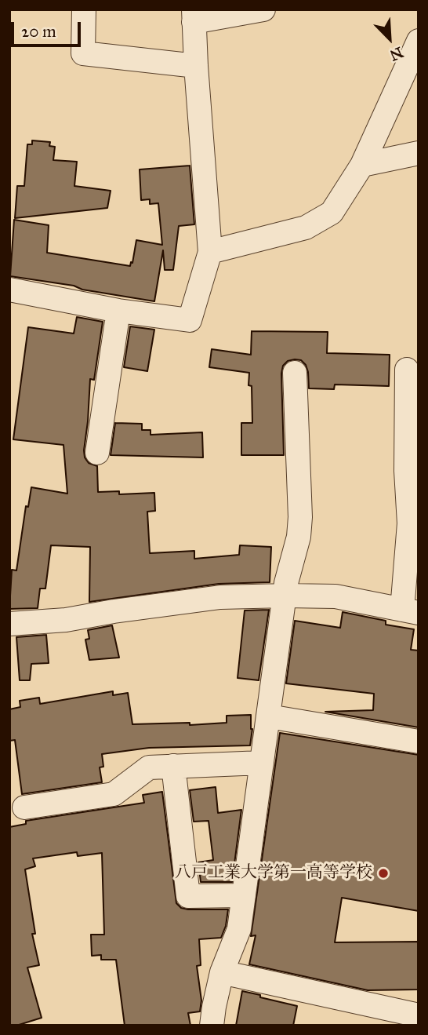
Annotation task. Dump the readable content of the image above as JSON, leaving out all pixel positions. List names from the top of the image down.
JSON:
{
  "places": ["八戸工業大学第一高等学校"],
  "scale_bar": "20 m",
  "north": "bottom right"
}
